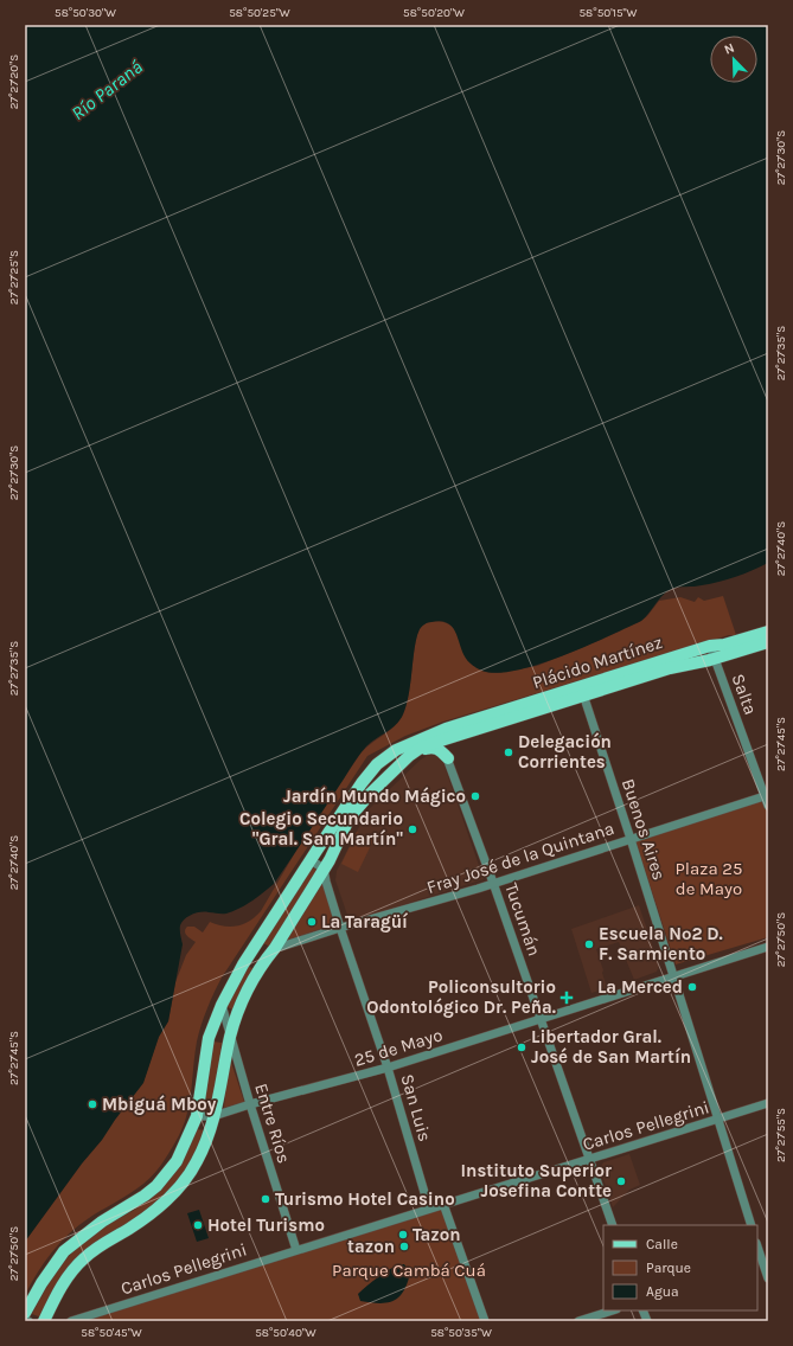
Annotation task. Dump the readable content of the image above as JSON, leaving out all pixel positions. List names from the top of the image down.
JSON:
{
  "streets": {
    "main road": ["Plácido Martínez"],
    "street": [
      "Salta",
      "Buenos Aires",
      "Fray José de la Quintana",
      "Tucumán",
      "25 de Mayo",
      "San Luis",
      "Entre Ríos",
      "Carlos Pellegrini"
    ]
  },
  "crossings": [
    ["Plácido Martínez", "Salta"],
    ["Plácido Martínez", "Buenos Aires"],
    ["Plácido Martínez", "Tucumán"],
    ["Salta", "Fray José de la Quintana"],
    ["Buenos Aires", "Fray José de la Quintana"],
    ["Buenos Aires", "25 de Mayo"],
    ["Buenos Aires", "Carlos Pellegrini"],
    ["Fray José de la Quintana", "Tucumán"],
    ["Fray José de la Quintana", "San Luis"],
    ["Tucumán", "25 de Mayo"],
    ["Tucumán", "Carlos Pellegrini"],
    ["25 de Mayo", "San Luis"],
    ["25 de Mayo", "Entre Ríos"],
    ["San Luis", "Carlos Pellegrini"],
    ["Entre Ríos", "Carlos Pellegrini"]
  ],
  "water": ["Río Paraná"],
  "parks": ["Plaza 25 de Mayo", "Parque Cambá Cuá"],
  "places": {
    "other": [
      "Delegación Corrientes",
      "Jardín Mundo Mágico",
      "Colegio Secundario \"Gral. San Martín\"",
      "La Taragüí",
      "Escuela Nº2 D. F. Sarmiento",
      "La Merced",
      "Libertador Gral. José de San Martín",
      "Mbiguá Mboy",
      "Instituto Superior Josefina Contte",
      "Turismo Hotel Casino",
      "Hotel Turismo",
      "Tazon",
      "tazon"
    ],
    "health": ["Policonsultorio Odontológico Dr. Peña."]
  },
  "legend": ["Calle", "Parque", "Agua"],
  "north": "top left",
  "coordinates": [
    "58°50'30\"W",
    "58°50'25\"W",
    "58°50'20\"W",
    "58°50'15\"W",
    "27°27'20\"S",
    "27°27'30\"S",
    "27°27'25\"S",
    "27°27'35\"S",
    "27°27'40\"S",
    "27°27'45\"S",
    "27°27'50\"S",
    "27°27'55\"S",
    "58°50'45\"W",
    "58°50'40\"W",
    "58°50'35\"W"
  ]
}
